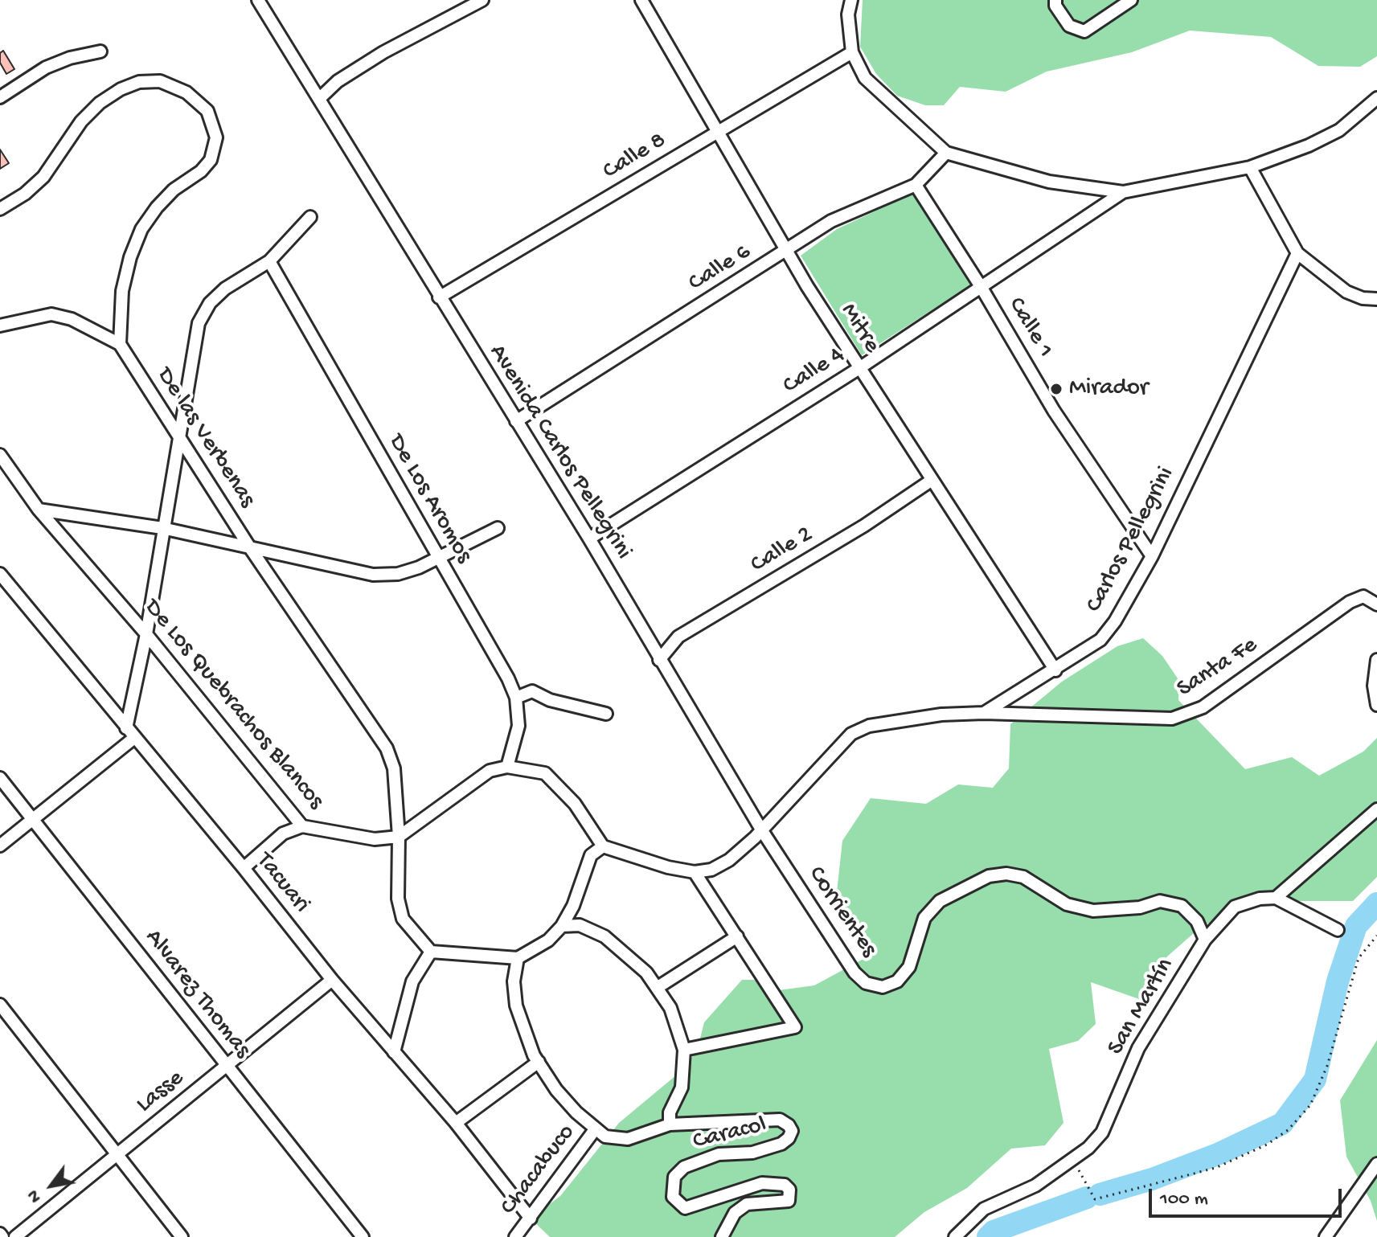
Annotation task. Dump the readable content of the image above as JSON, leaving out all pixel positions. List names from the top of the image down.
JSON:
{
  "streets": {
    "street": [
      "Calle 8",
      "Calle 6",
      "Calle 1",
      "Mitre",
      "Calle 4",
      "De las Verbenas",
      "Avenida Carlos Pellegrini",
      "De Los Aromos",
      "Carlos Pellegrini",
      "Calle 2",
      "Santa Fe",
      "De Los Quebrachos Blancos",
      "Tacuari",
      "Corrientes",
      "Alvarez Thomas",
      "San Martín",
      "Lasse",
      "Caracol",
      "Chacabuco"
    ]
  },
  "crossings": [
    ["Calle 8", "Mitre"],
    ["Calle 8", "Avenida Carlos Pellegrini"],
    ["Calle 6", "Calle 1"],
    ["Calle 6", "Mitre"],
    ["Calle 6", "Avenida Carlos Pellegrini"],
    ["Calle 1", "Calle 4"],
    ["Calle 1", "Carlos Pellegrini"],
    ["Mitre", "Calle 4"],
    ["Mitre", "Carlos Pellegrini"],
    ["Mitre", "Calle 2"],
    ["Calle 4", "Avenida Carlos Pellegrini"],
    ["De las Verbenas", "De Los Aromos"],
    ["De las Verbenas", "De Los Quebrachos Blancos"],
    ["Avenida Carlos Pellegrini", "Carlos Pellegrini"],
    ["Avenida Carlos Pellegrini", "Calle 2"],
    ["Avenida Carlos Pellegrini", "Corrientes"],
    ["De Los Aromos", "De Los Quebrachos Blancos"],
    ["Carlos Pellegrini", "Santa Fe"],
    ["Carlos Pellegrini", "Corrientes"],
    ["Tacuari", "Lasse"],
    ["Tacuari", "Chacabuco"],
    ["Corrientes", "San Martín"],
    ["Alvarez Thomas", "Lasse"],
    ["Caracol", "Chacabuco"]
  ],
  "places": ["Mirador"],
  "scale_bar": "100 m",
  "north": "bottom left"
}
